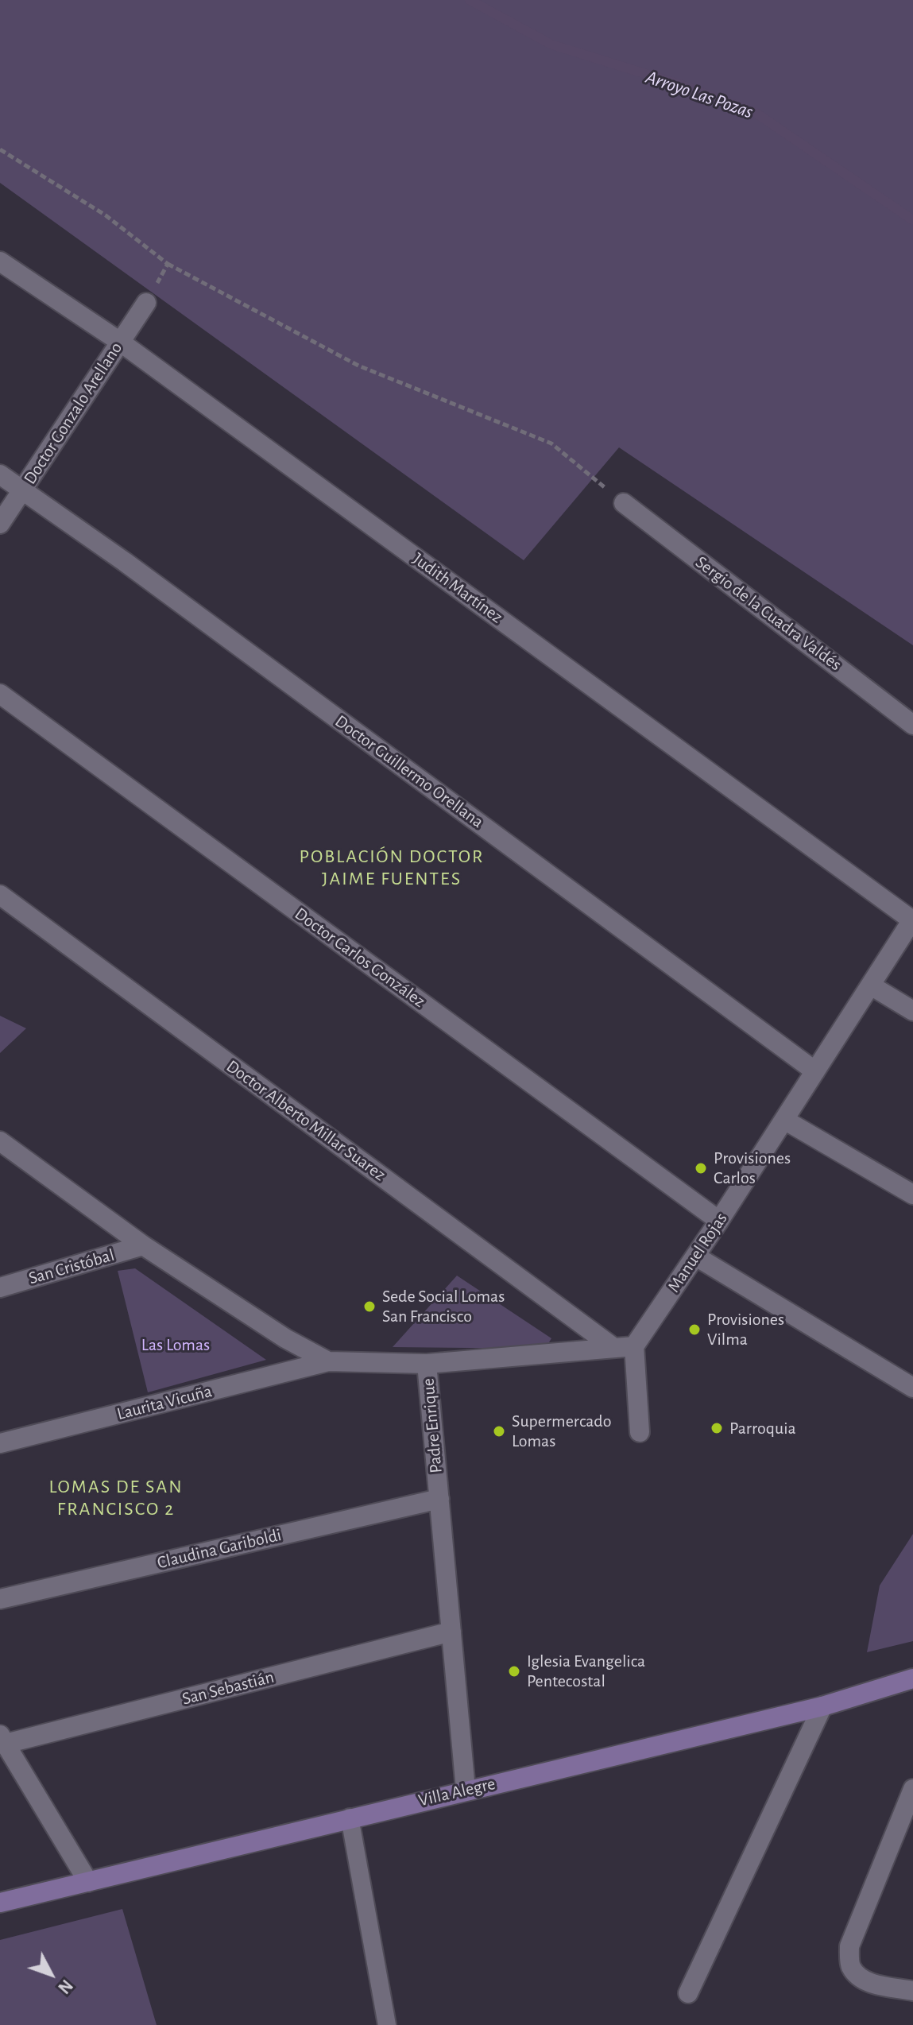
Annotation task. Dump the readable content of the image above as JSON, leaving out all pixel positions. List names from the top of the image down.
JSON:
{
  "streets": {
    "main road": ["Villa Alegre"],
    "street": [
      "Doctor Gonzalo Arellano",
      "Judith Martínez",
      "Sergio de la Cuadra Valdés",
      "Doctor Guillermo Orellana",
      "Doctor Carlos González",
      "Doctor Alberto Millar Suarez",
      "Manuel Rojas",
      "San Cristóbal",
      "Laurita Vicuña",
      "Padre Enrique",
      "Claudina Gariboldi",
      "San Sebastián"
    ]
  },
  "crossings": [
    ["Doctor Gonzalo Arellano", "Judith Martínez"],
    ["Doctor Gonzalo Arellano", "Doctor Guillermo Orellana"],
    ["Judith Martínez", "Manuel Rojas"],
    ["Doctor Guillermo Orellana", "Manuel Rojas"],
    ["Doctor Carlos González", "Manuel Rojas"],
    ["San Cristóbal", "Padre Enrique"],
    ["Laurita Vicuña", "Padre Enrique"],
    ["Padre Enrique", "Claudina Gariboldi"],
    ["Padre Enrique", "San Sebastián"],
    ["Padre Enrique", "Villa Alegre"]
  ],
  "districts": ["POBLACIÓN DOCTOR JAIME FUENTES", "LOMAS DE SAN FRANCISCO 2"],
  "water": ["Arroyo Las Pozas"],
  "parks": ["Las Lomas"],
  "places": [
    "Provisiones Carlos",
    "Sede Social Lomas San Francisco",
    "Provisiones Vilma",
    "Parroquia",
    "Supermercado Lomas",
    "Iglesia Evangelica Pentecostal"
  ],
  "north": "bottom right"
}
